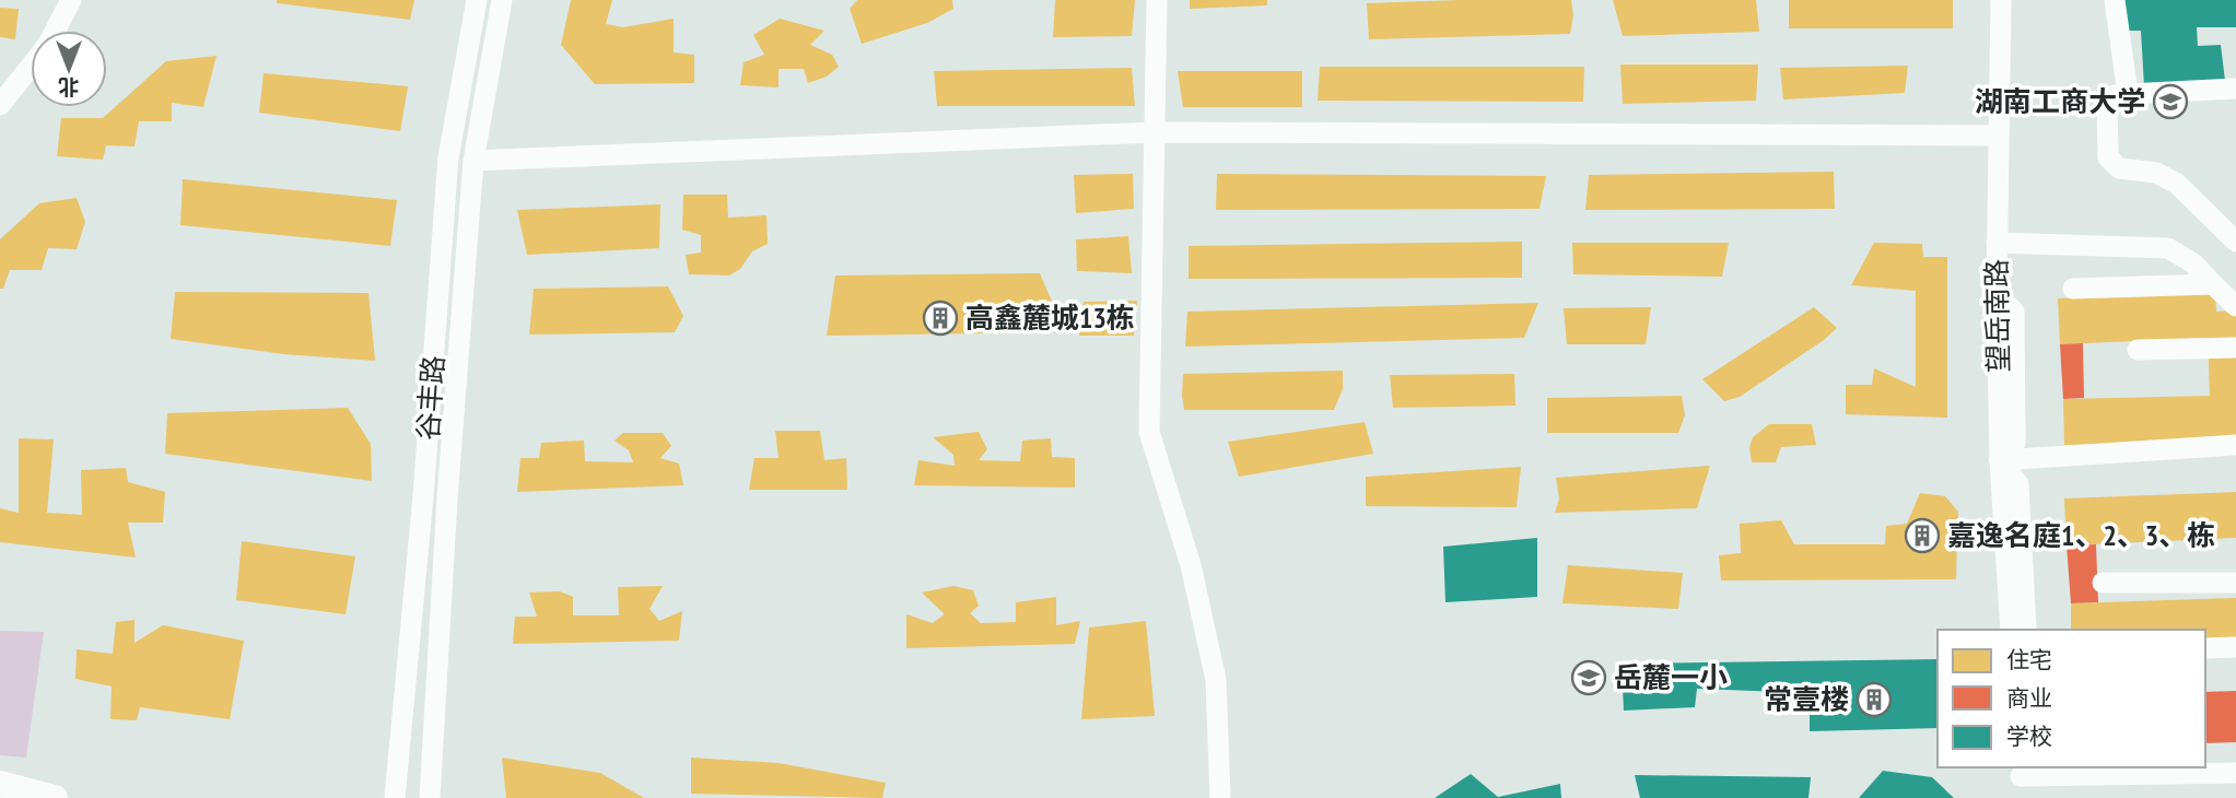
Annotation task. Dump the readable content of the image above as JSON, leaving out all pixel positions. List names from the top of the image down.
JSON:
{
  "streets": {
    "street": ["望岳南路", "谷丰路"]
  },
  "places": {
    "school or university": ["湖南工商大学", "岳麓一小"],
    "building": ["高鑫麓城13栋", "嘉逸名庭1、2、3、栋", "常壹楼"]
  },
  "legend": ["住宅", "商业", "学校"],
  "north": "bottom"
}
